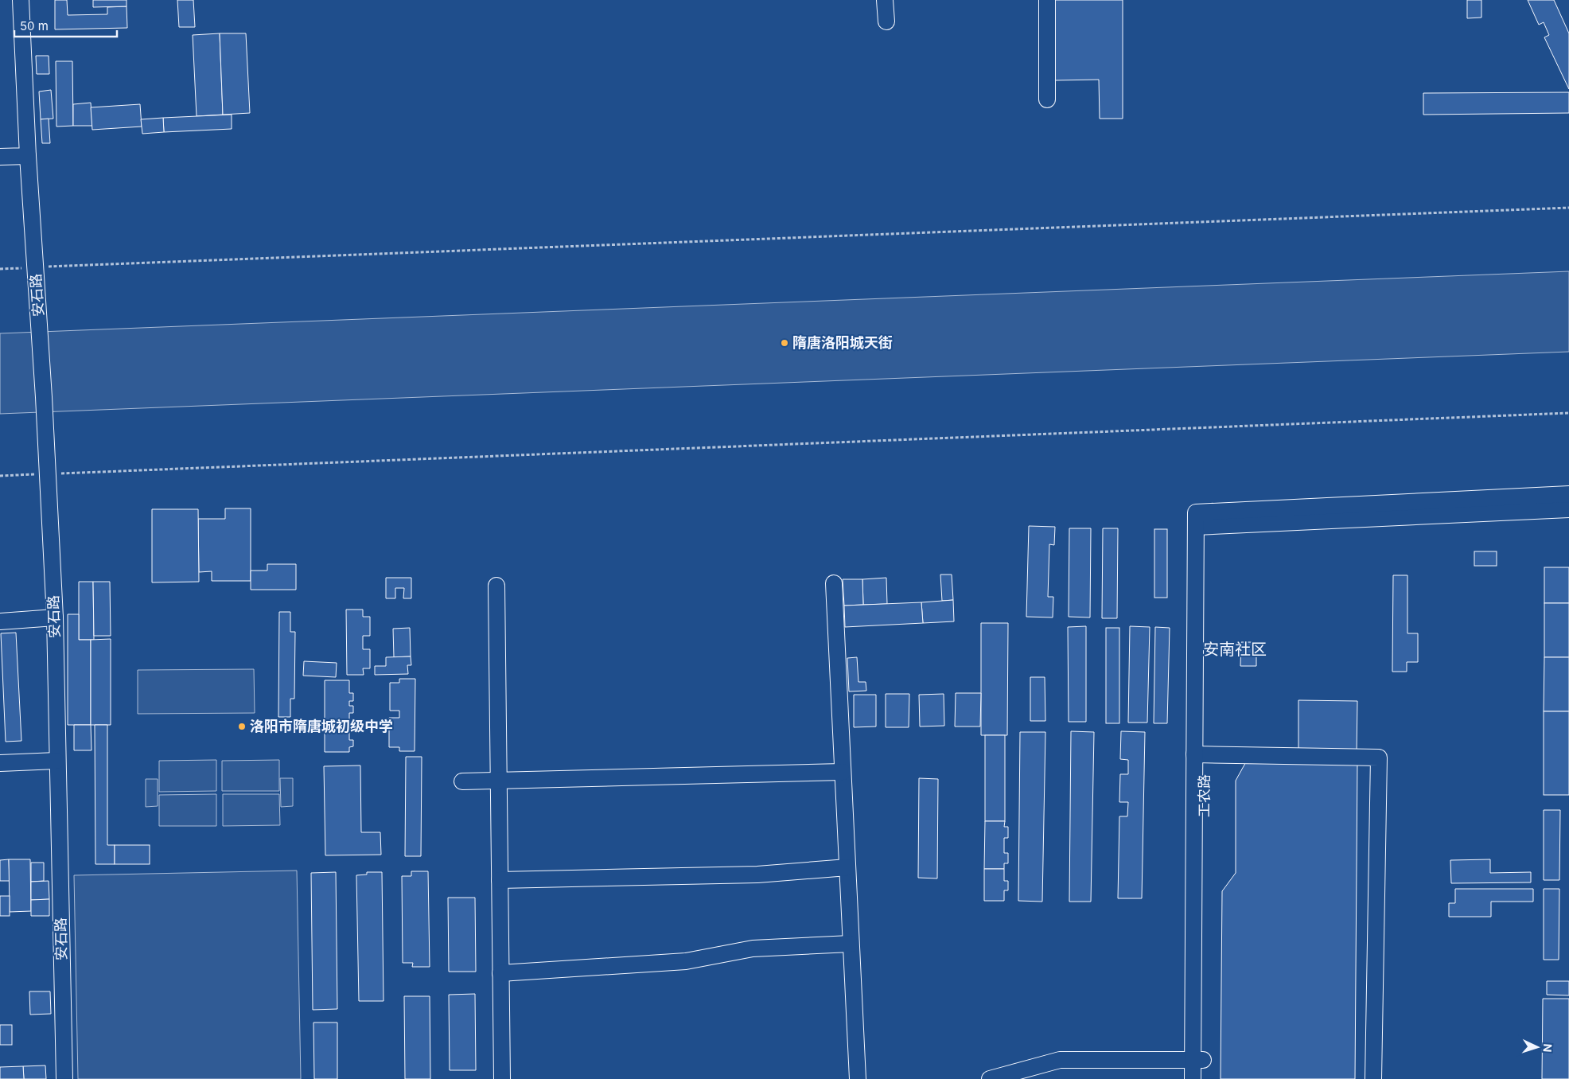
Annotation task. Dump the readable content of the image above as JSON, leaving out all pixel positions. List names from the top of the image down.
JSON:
{
  "streets": {
    "street": ["安石路", "工农路"]
  },
  "districts": ["安南社区"],
  "places": ["隋唐洛阳城天街", "洛阳市隋唐城初级中学"],
  "scale_bar": "50 m",
  "north": "right"
}
